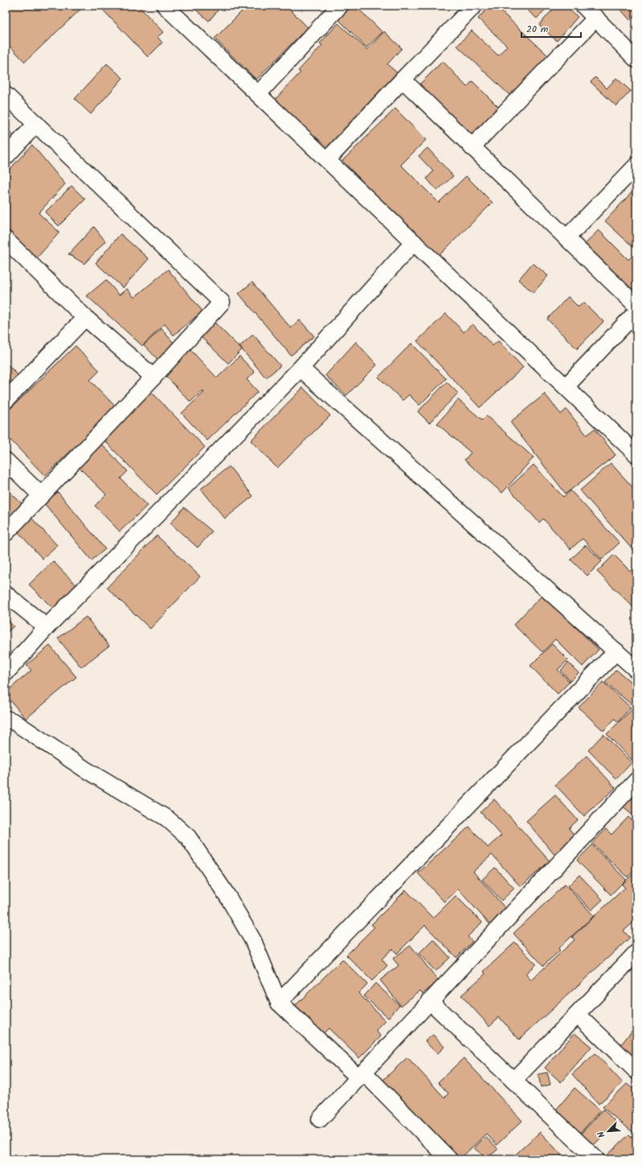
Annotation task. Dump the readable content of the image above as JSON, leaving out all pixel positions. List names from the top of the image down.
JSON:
{
  "scale_bar": "20 m",
  "north": "bottom left"
}
